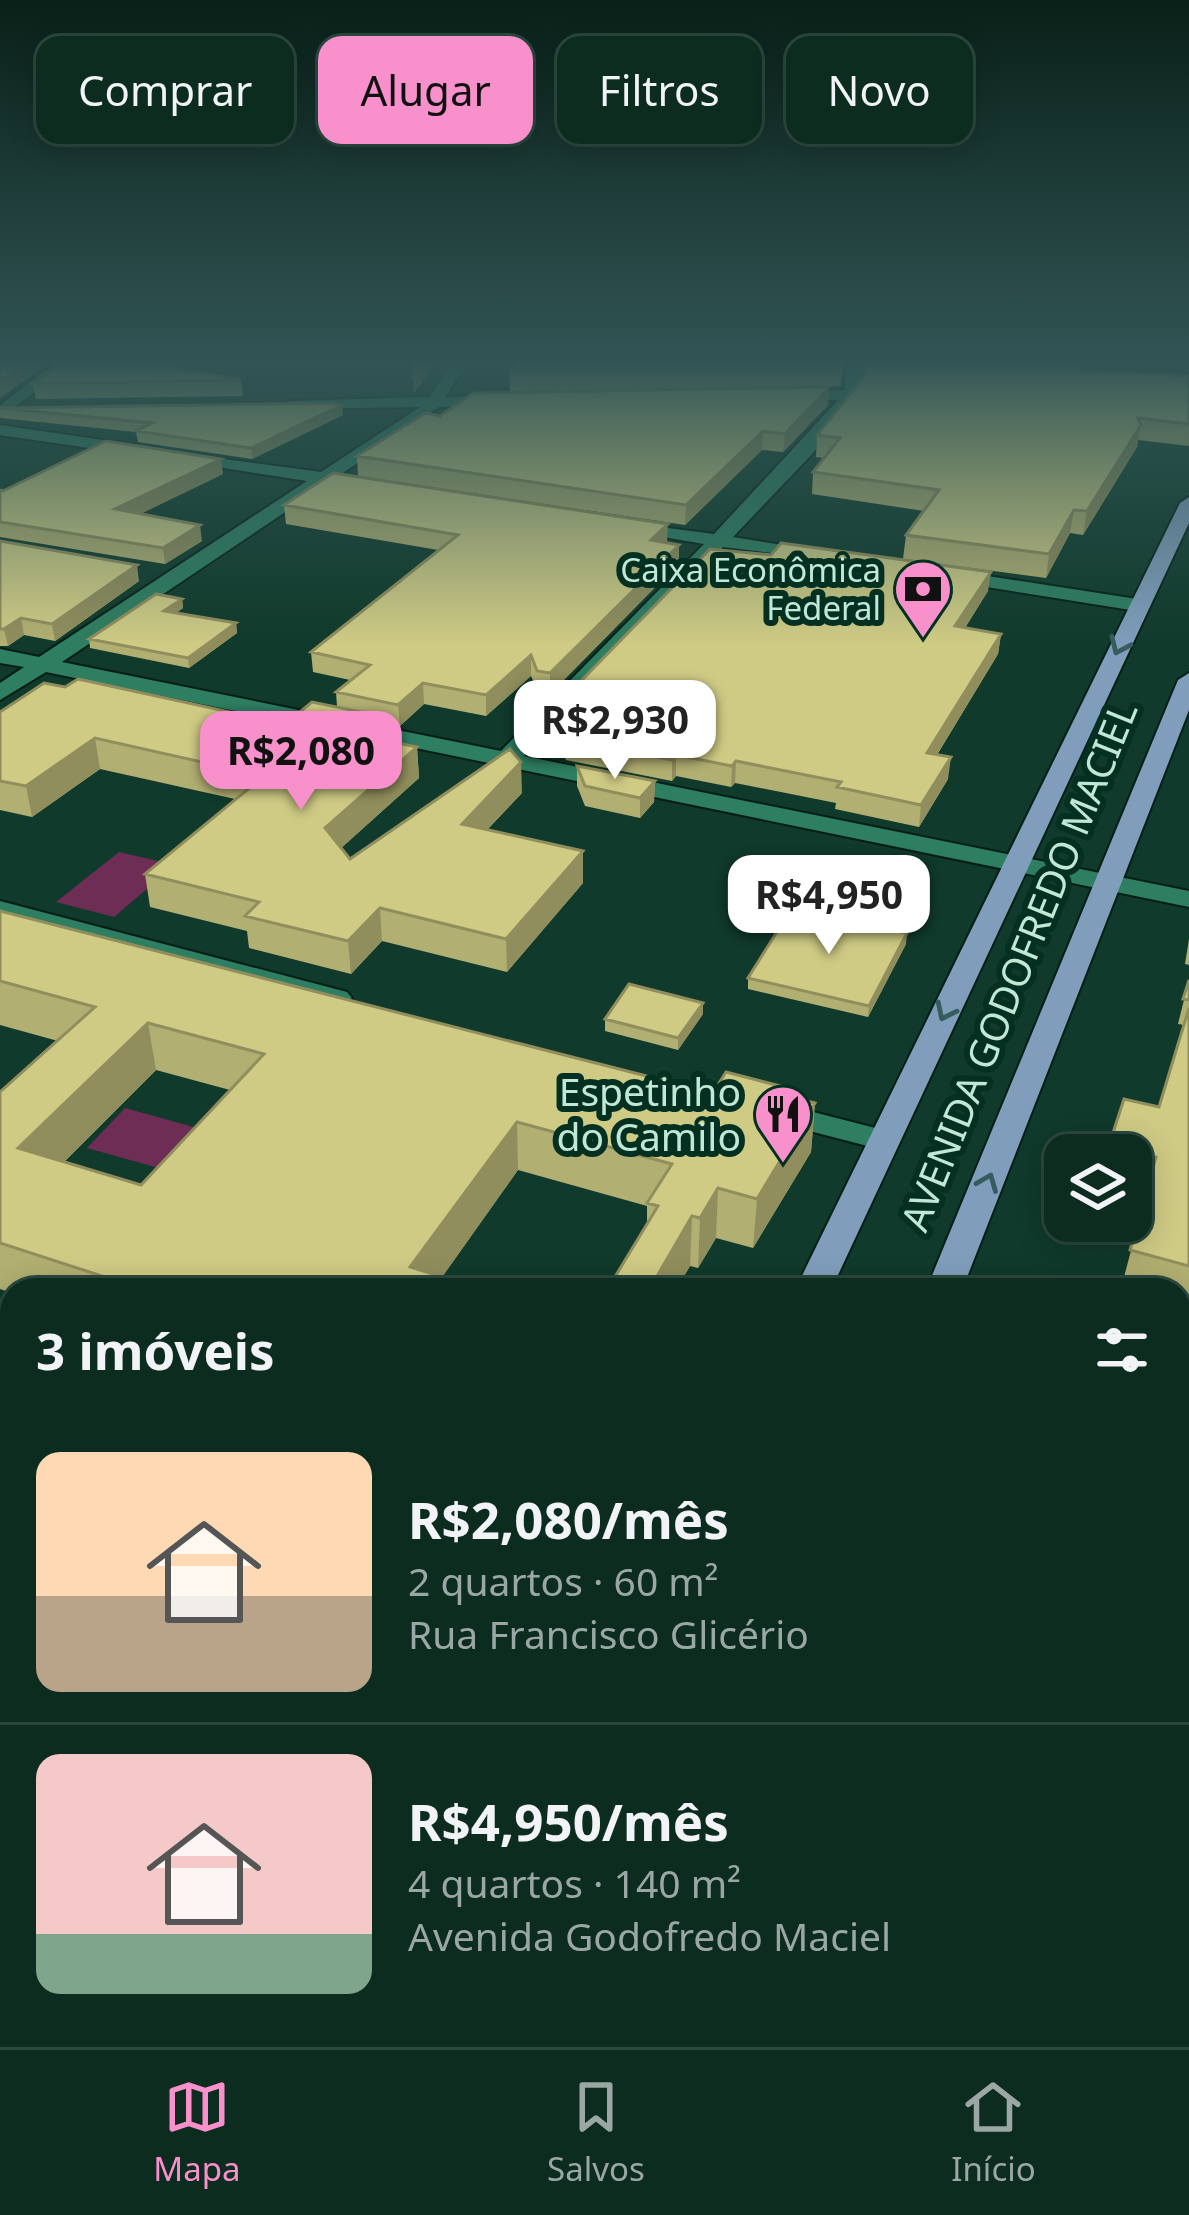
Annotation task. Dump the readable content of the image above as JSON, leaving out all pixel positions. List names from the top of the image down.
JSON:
{
  "streets": {
    "main road": ["AVENIDA GODOFREDO MACIEL"]
  },
  "places": {
    "bank": ["Caixa Econômica Federal"],
    "restaurant": ["Espetinho do Camilo"]
  },
  "page": {
    "chip": [
      "Comprar",
      "Alugar",
      "Filtros",
      "Novo"
    ],
    "price": ["R$2,930", "R$2,080", "R$4,950"],
    "heading": "3 imóveis",
    "list": [
      {
        "name": "R$2,080/mês",
        "note": "2 quartos · 60 m² · Rua Francisco Glicério"
      },
      {
        "name": "R$4,950/mês",
        "note": "4 quartos · 140 m² · Avenida Godofredo Maciel"
      }
    ],
    "tabs": ["Mapa", "Salvos", "Início"]
  }
}
